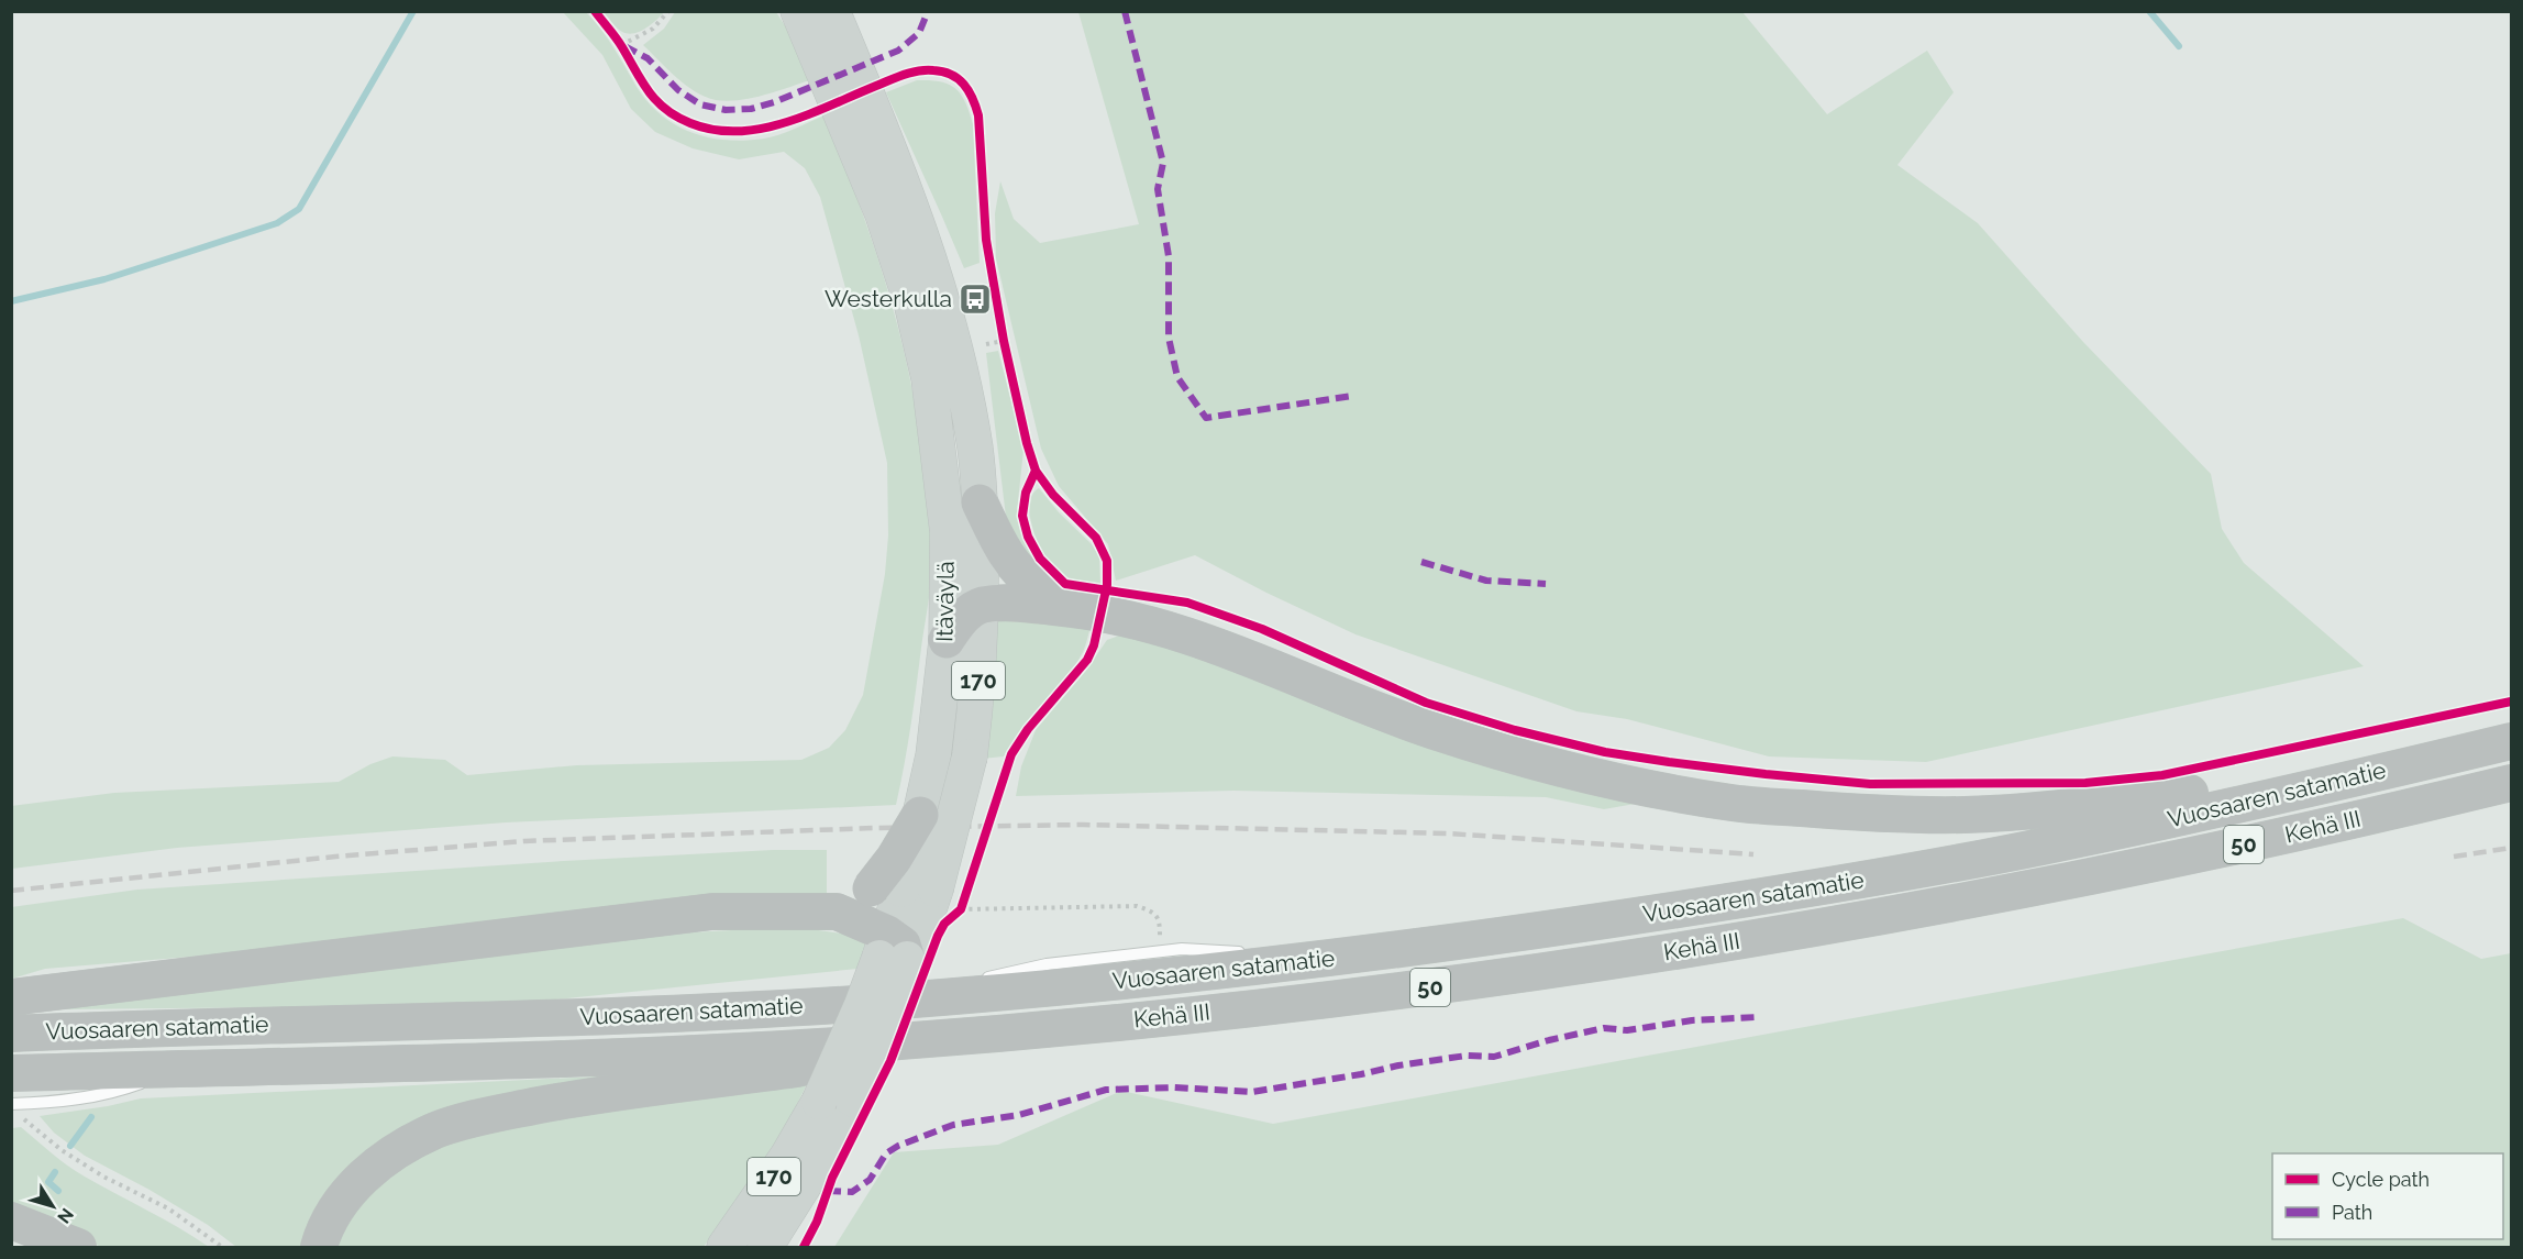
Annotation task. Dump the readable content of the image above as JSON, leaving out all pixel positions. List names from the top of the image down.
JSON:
{
  "streets": {
    "highway": ["Vuosaaren satamatie", "Kehä III", "50"],
    "main road": ["Itäväylä", "170"]
  },
  "crossings": [
    ["Vuosaaren satamatie", "Kehä III"]
  ],
  "places": {
    "bus stop": ["Westerkulla"]
  },
  "legend": ["Cycle path", "Path"],
  "north": "bottom right"
}
